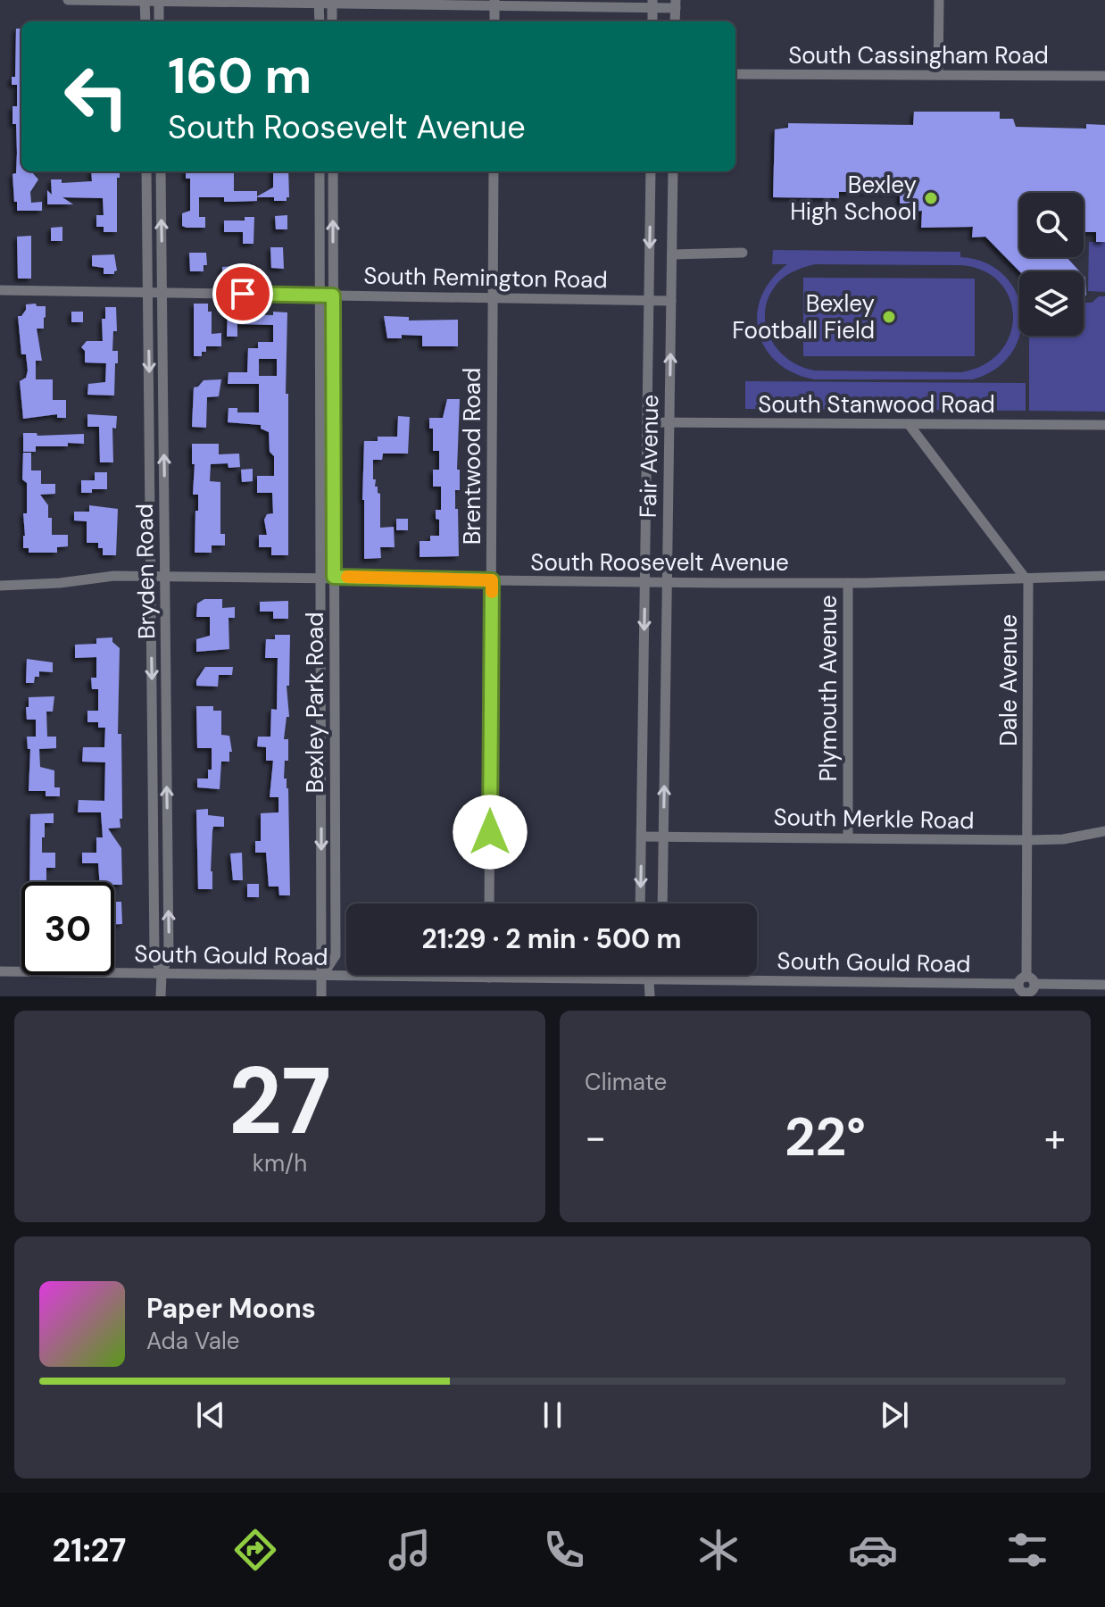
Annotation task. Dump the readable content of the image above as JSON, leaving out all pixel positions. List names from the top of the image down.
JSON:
{
  "streets": {
    "street": [
      "South Cassingham Road",
      "South Remington Road",
      "South Stanwood Road",
      "Brentwood Road",
      "Fair Avenue",
      "South Roosevelt Avenue",
      "Bryden Road",
      "Dale Avenue",
      "Plymouth Avenue",
      "Bexley Park Road",
      "South Merkle Road",
      "South Gould Road"
    ]
  },
  "crossings": [
    ["South Remington Road", "Brentwood Road"],
    ["South Remington Road", "Fair Avenue"],
    ["South Remington Road", "Bryden Road"],
    ["South Remington Road", "Bexley Park Road"],
    ["South Stanwood Road", "Fair Avenue"],
    ["Brentwood Road", "South Roosevelt Avenue"],
    ["Fair Avenue", "South Roosevelt Avenue"],
    ["Fair Avenue", "South Merkle Road"],
    ["South Roosevelt Avenue", "Bryden Road"],
    ["South Roosevelt Avenue", "Dale Avenue"],
    ["South Roosevelt Avenue", "Plymouth Avenue"],
    ["South Roosevelt Avenue", "Bexley Park Road"],
    ["Bryden Road", "South Gould Road"],
    ["Dale Avenue", "South Merkle Road"],
    ["Dale Avenue", "South Gould Road"],
    ["Plymouth Avenue", "South Merkle Road"],
    ["Bexley Park Road", "South Gould Road"]
  ],
  "places": ["Bexley High School", "Bexley Football Field"],
  "page": {
    "turn": ["160 m", "South Roosevelt Avenue"],
    "limit": "30",
    "trip": "21:29 · 2 min · 500 m",
    "tile": [
      ["27", "km/h"],
      "Climate"
    ],
    "heat": ["−", "22°", "+"],
    "song": ["Paper Moons", "Ada Vale"],
    "tabs": "21:27"
  }
}
